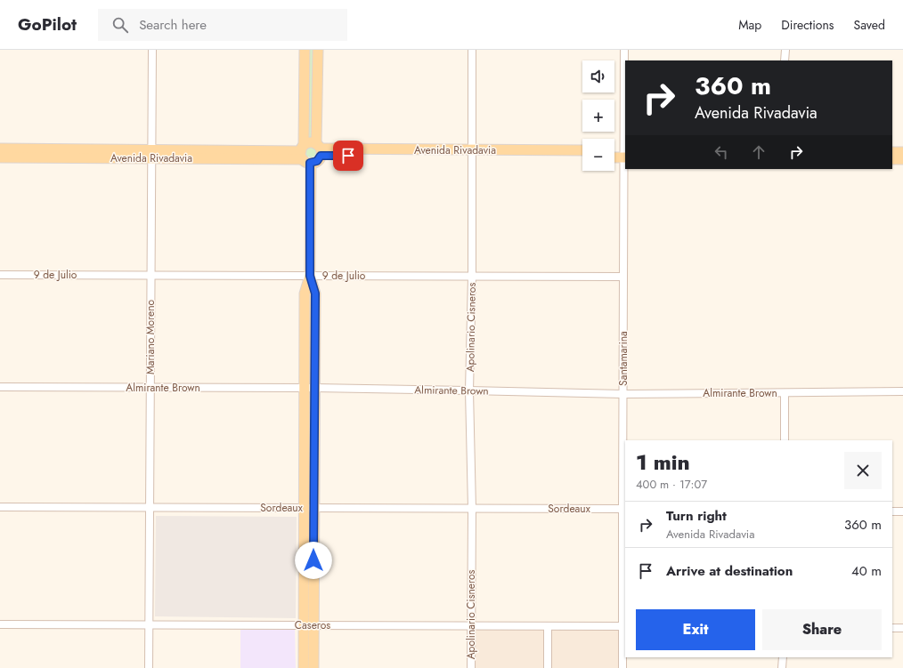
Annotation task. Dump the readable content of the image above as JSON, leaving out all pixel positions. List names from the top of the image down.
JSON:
{
  "streets": {
    "main road": ["Avenida Rivadavia"],
    "street": [
      "9 de Julio",
      "Apolinario Cisneros",
      "Mariano Moreno",
      "Santamarina",
      "Almirante Brown",
      "Sordeaux",
      "Caseros"
    ]
  },
  "crossings": [
    ["Avenida Rivadavia", "Apolinario Cisneros"],
    ["Avenida Rivadavia", "Mariano Moreno"],
    ["9 de Julio", "Apolinario Cisneros"],
    ["9 de Julio", "Mariano Moreno"],
    ["9 de Julio", "Santamarina"],
    ["Apolinario Cisneros", "Almirante Brown"],
    ["Apolinario Cisneros", "Sordeaux"],
    ["Apolinario Cisneros", "Caseros"],
    ["Mariano Moreno", "Almirante Brown"],
    ["Mariano Moreno", "Sordeaux"],
    ["Mariano Moreno", "Caseros"],
    ["Santamarina", "Almirante Brown"],
    ["Santamarina", "Sordeaux"],
    ["Santamarina", "Caseros"]
  ],
  "page": {
    "header": "GoPilot",
    "search": "Search here",
    "nav": ["Map", "Directions", "Saved"],
    "map_buttons": ["+", "−"],
    "turn": ["360 m", "Avenida Rivadavia"],
    "heading": ["1 min", "400 m · 17:07"],
    "list": [
      {
        "name": "Turn right",
        "note": "Avenida Rivadavia",
        "value": "360 m"
      },
      {
        "name": "Arrive at destination",
        "value": "40 m"
      }
    ],
    "buttons": ["Exit", "Share"]
  }
}
